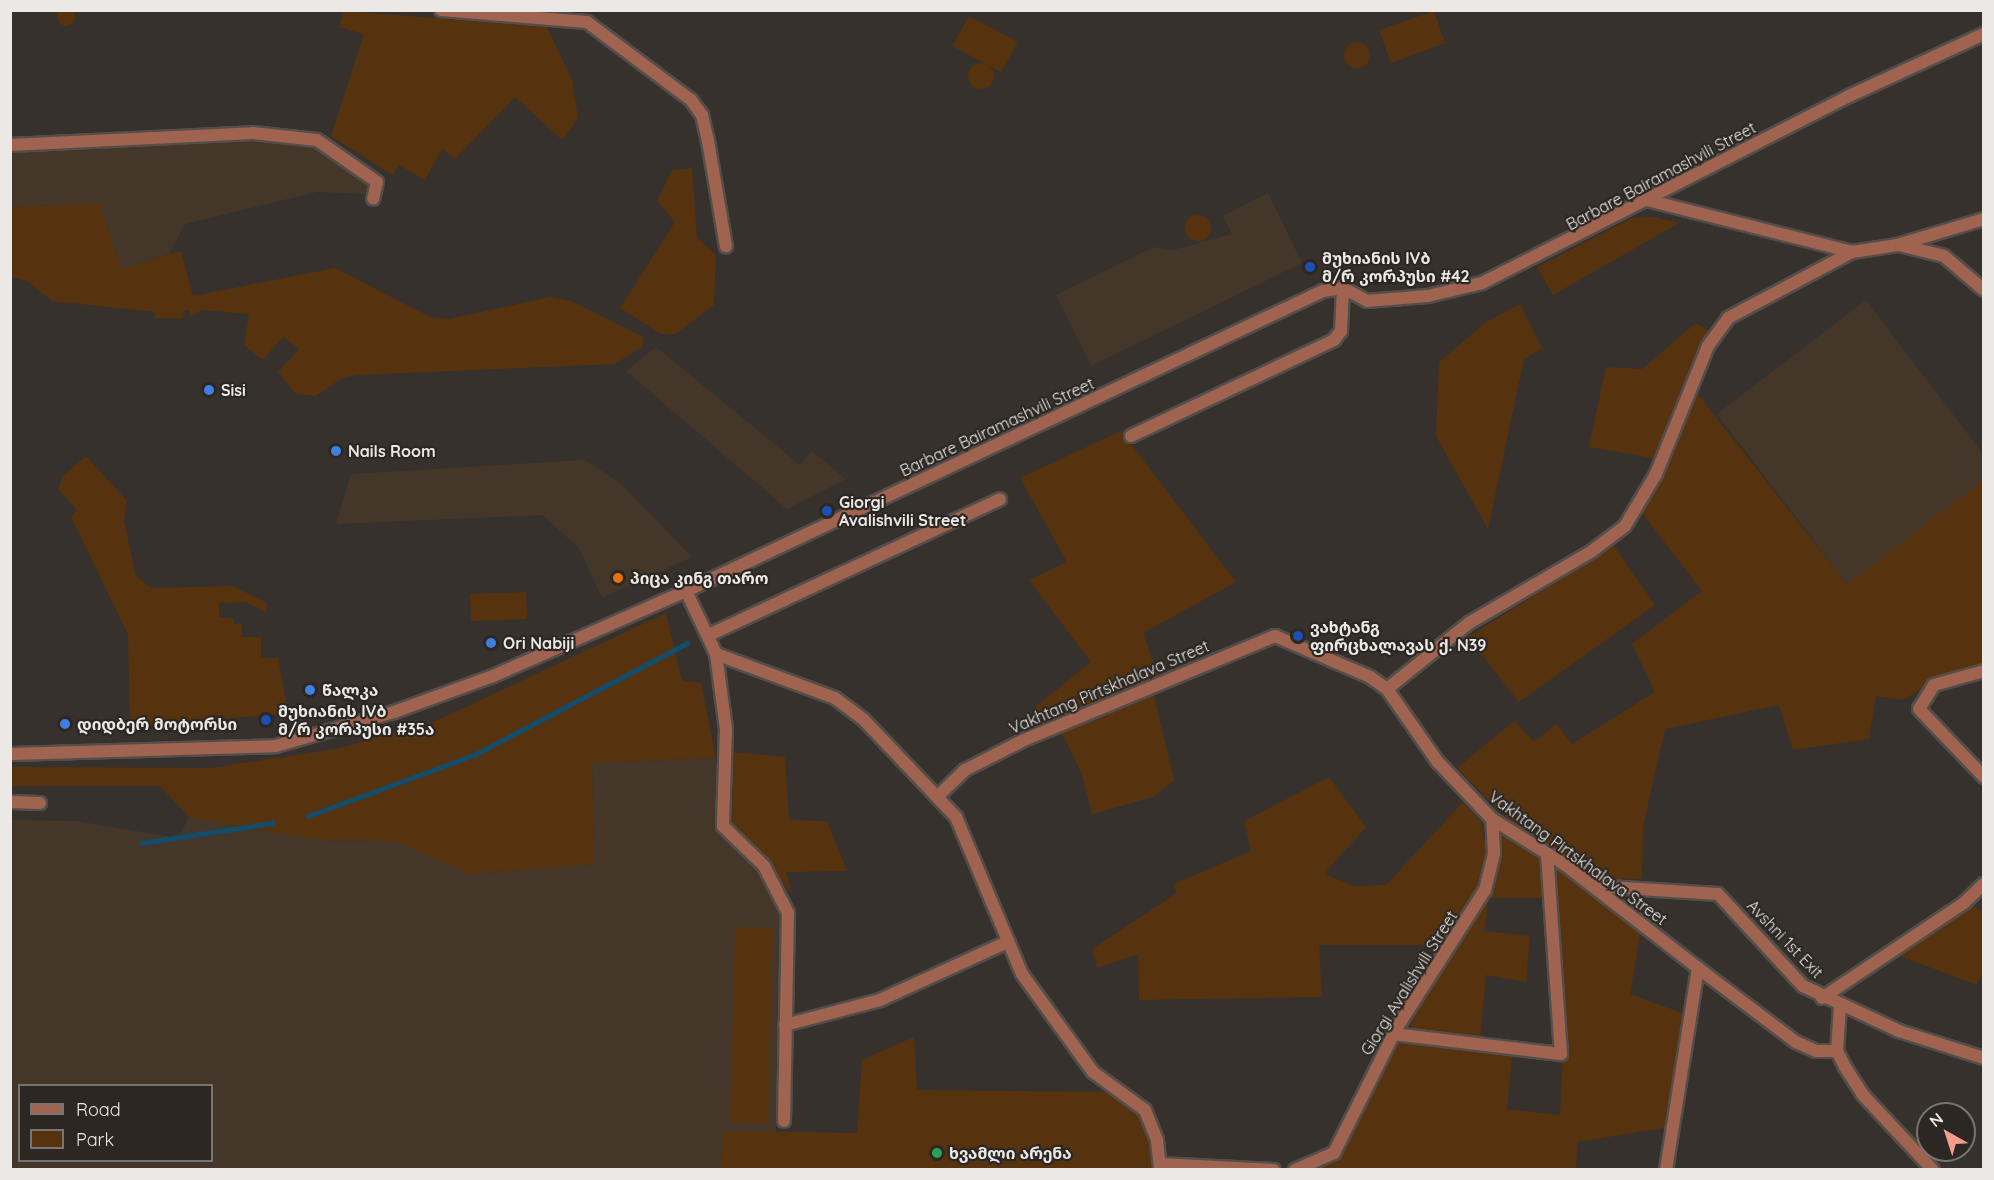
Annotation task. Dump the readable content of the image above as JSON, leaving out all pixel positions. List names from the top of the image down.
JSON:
{
  "streets": {
    "street": [
      "Barbare Bairamashvili Street",
      "Vakhtang Pirtskhalava Street",
      "Avshni 1st Exit",
      "Giorgi Avalishvili Street"
    ]
  },
  "crossings": [
    ["Vakhtang Pirtskhalava Street", "Avshni 1st Exit"],
    ["Vakhtang Pirtskhalava Street", "Giorgi Avalishvili Street"]
  ],
  "places": [
    "მუხიანის IVბ მ/რ კორპუსი #42",
    "Sisi",
    "Nails Room",
    "Giorgi Avalishvili Street",
    "პიცა კინგ თარო",
    "ვახტანგ ფირცხალავას ქ. N39",
    "Ori Nabiji",
    "წალკა",
    "მუხიანის IVბ მ/რ კორპუსი #35ა",
    "დიდბერ მოტორსი",
    "ხვამლი არენა"
  ],
  "legend": ["Road", "Park"],
  "north": "top left"
}
